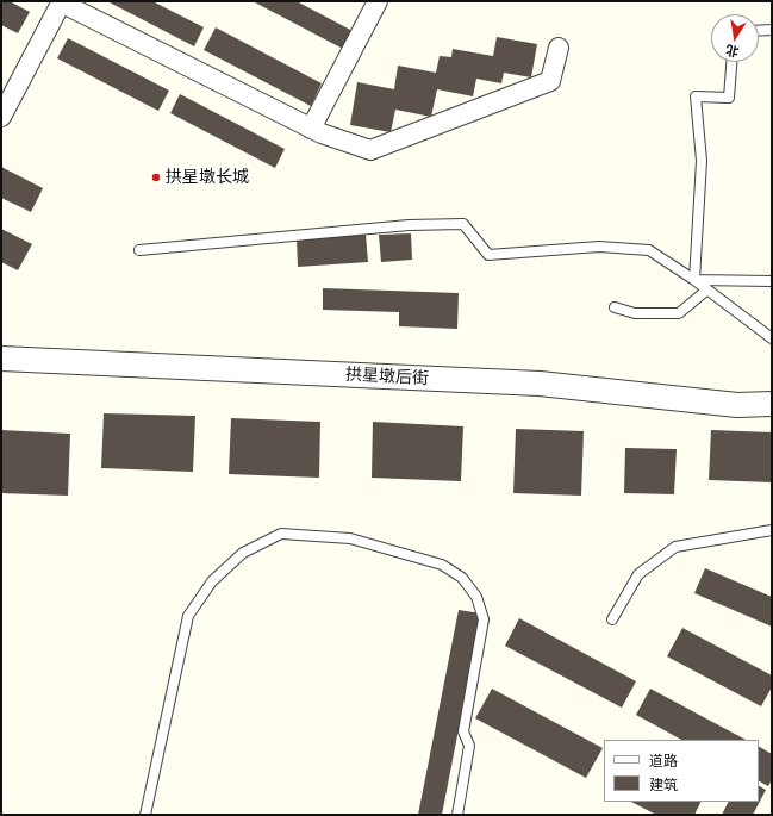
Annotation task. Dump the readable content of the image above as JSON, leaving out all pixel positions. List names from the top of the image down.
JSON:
{
  "streets": {
    "street": ["拱星墩后街"]
  },
  "places": ["拱星墩长城"],
  "legend": ["道路", "建筑"],
  "north": "bottom"
}
